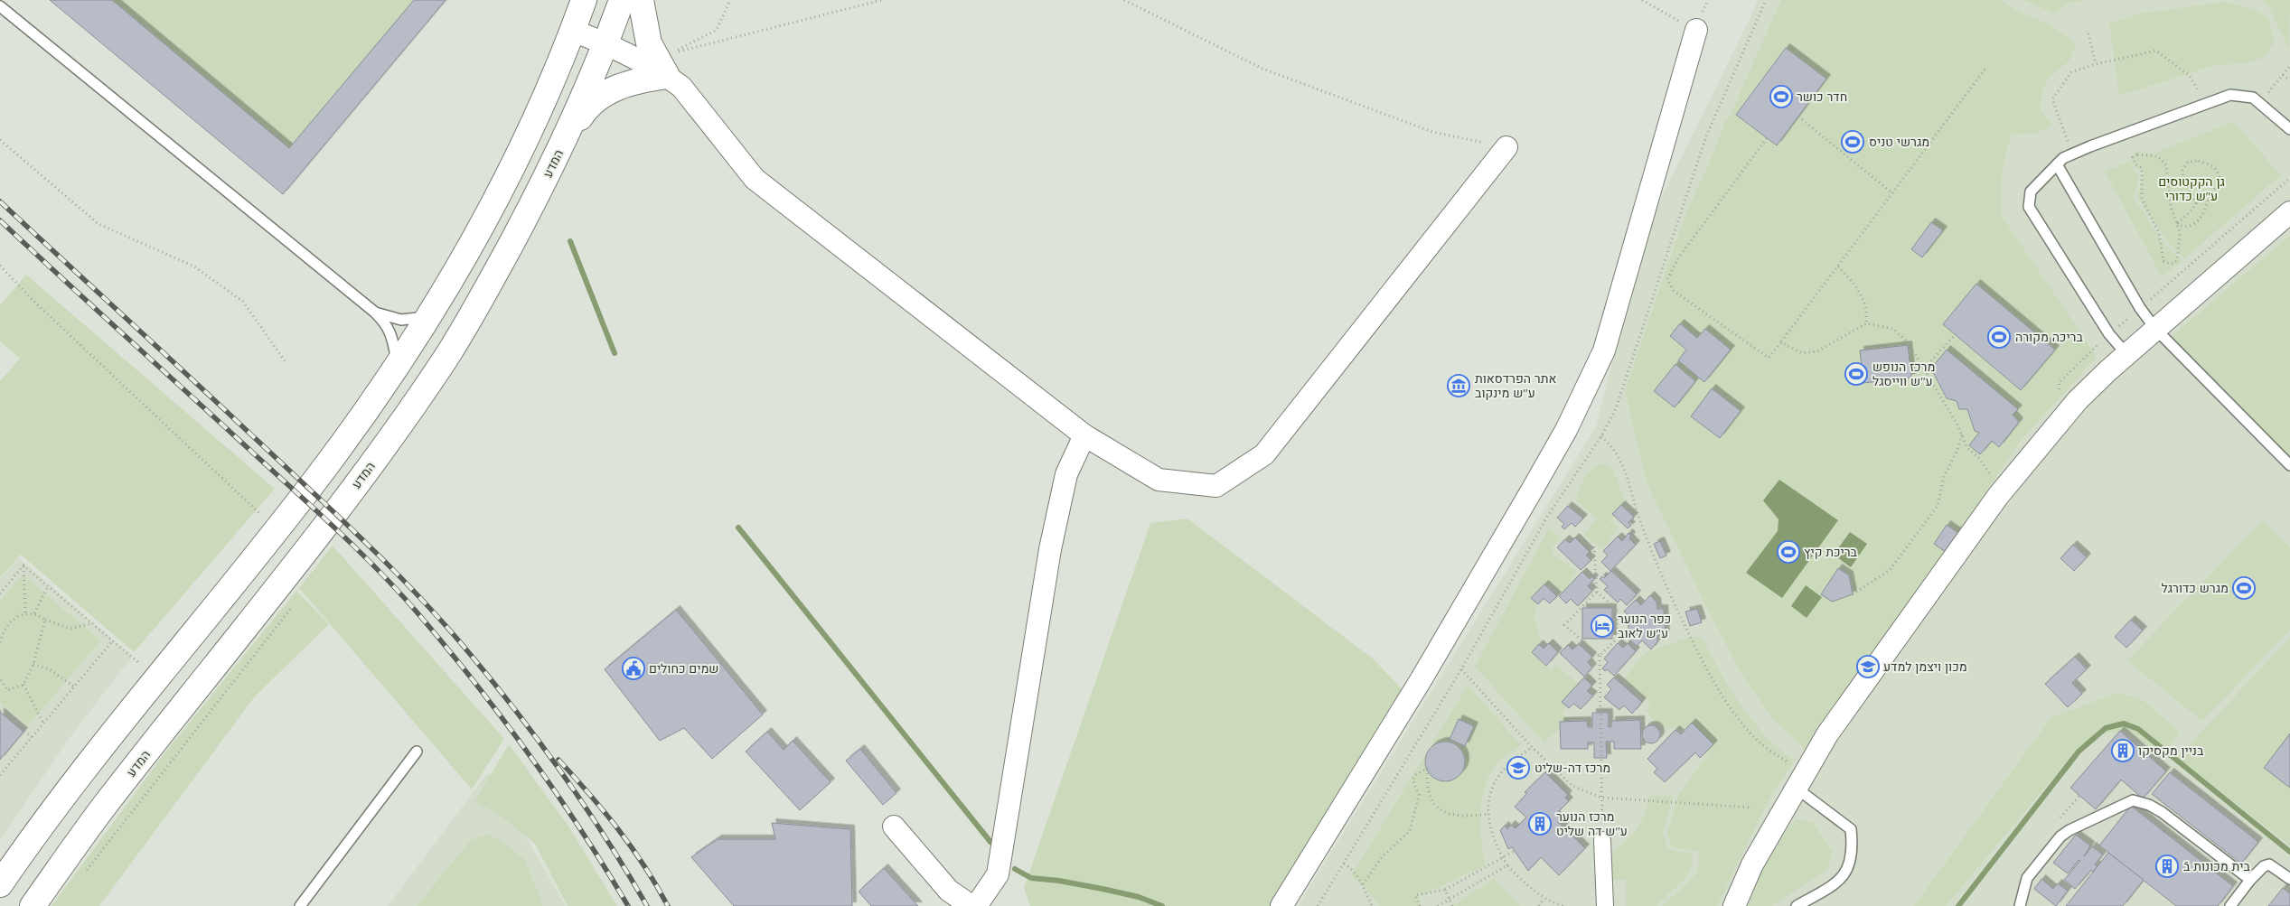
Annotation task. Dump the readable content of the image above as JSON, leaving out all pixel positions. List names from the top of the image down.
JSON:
{
  "streets": {
    "main road": ["המדע"]
  },
  "parks": ["גן הקקטוסים ע\"ש כדורי"],
  "places": {
    "sports": [
      "חדר כושר",
      "מגרשי טניס",
      "בריכה מקורה",
      "מרכז הנופש ע\"ש ווייסגל",
      "בריכת קיץ",
      "מגרש כדורגל"
    ],
    "museum": ["אתר הפרדסאות ע\"ש מינקוב"],
    "hotel": ["כפר הנוער ע\"ש לאוב"],
    "school or university": ["מכון ויצמן למדע", "מרכז דה-שליט"],
    "public building": ["שמים כחולים"],
    "building": ["בניין מקסיקו", "מרכז הנוער ע\"ש דה שליט", "בית מכונות בֿ"]
  }
}
